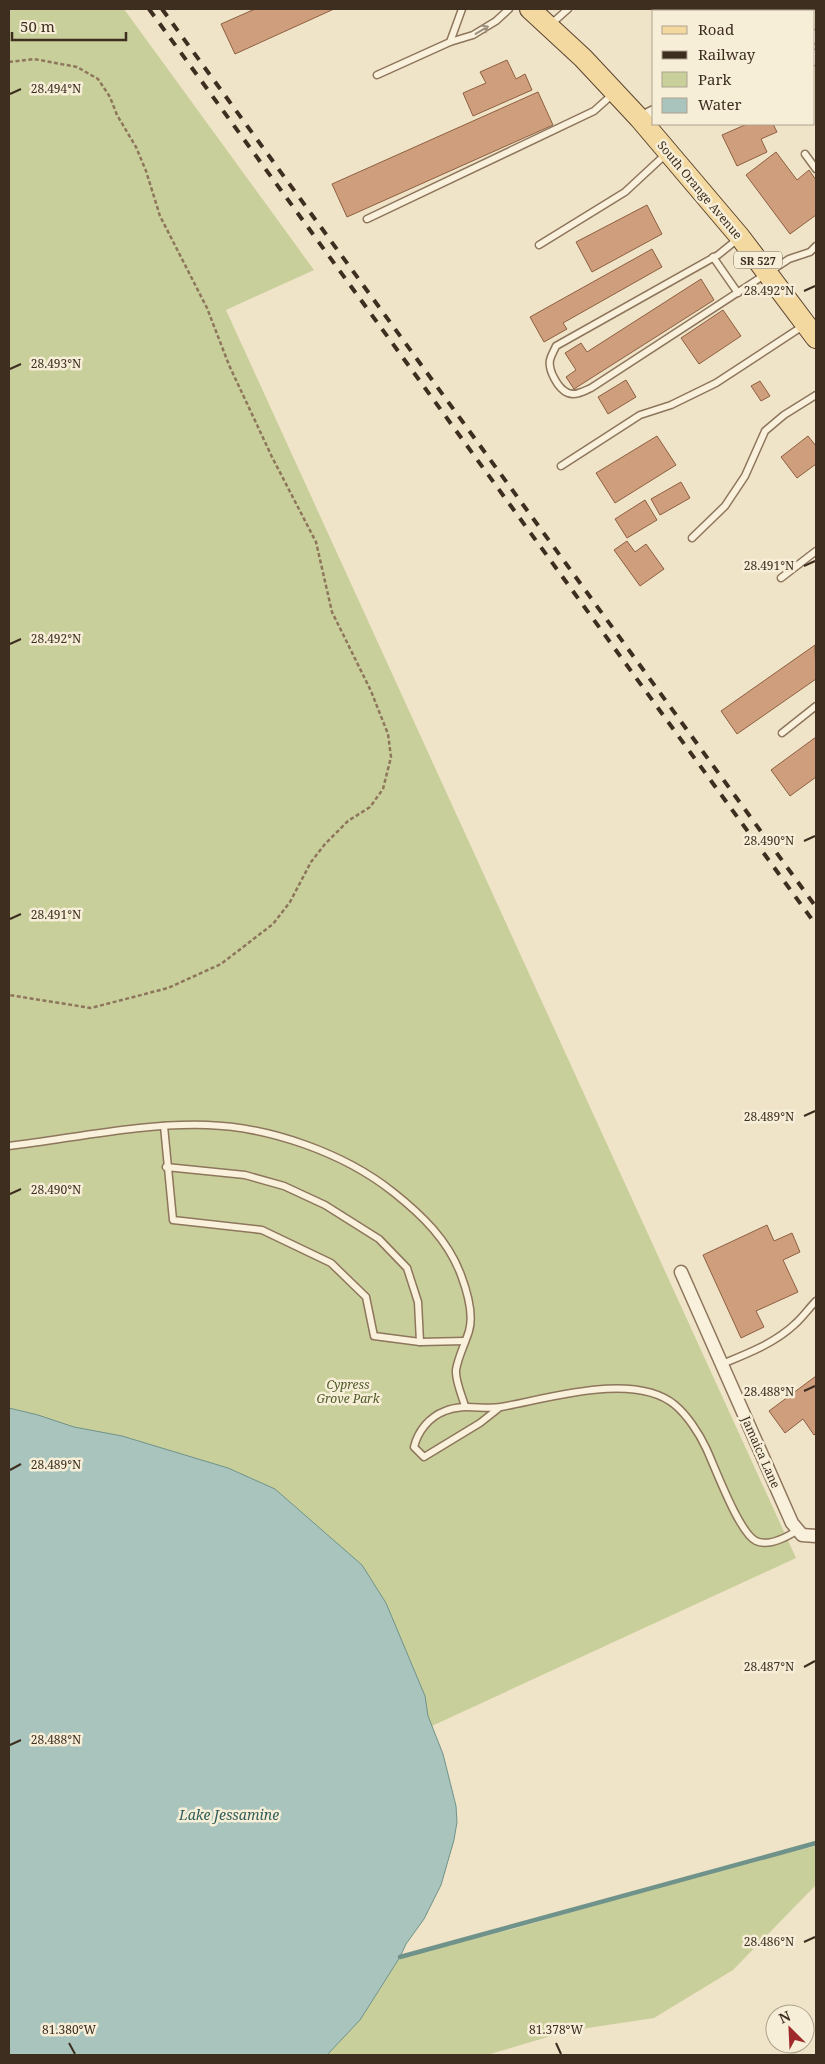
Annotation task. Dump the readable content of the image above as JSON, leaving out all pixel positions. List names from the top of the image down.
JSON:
{
  "streets": {
    "main road": ["South Orange Avenue", "SR 527"],
    "street": ["Jamaica Lane"]
  },
  "water": ["Lake Jessamine"],
  "parks": ["Cypress Grove Park"],
  "legend": [
    "Road",
    "Railway",
    "Park",
    "Water"
  ],
  "scale_bar": "50 m",
  "north": "top left",
  "coordinates": [
    "28.494°N",
    "28.492°N",
    "28.493°N",
    "28.491°N",
    "28.490°N",
    "28.489°N",
    "28.488°N",
    "28.487°N",
    "28.486°N",
    "81.380°W",
    "81.378°W"
  ]
}
